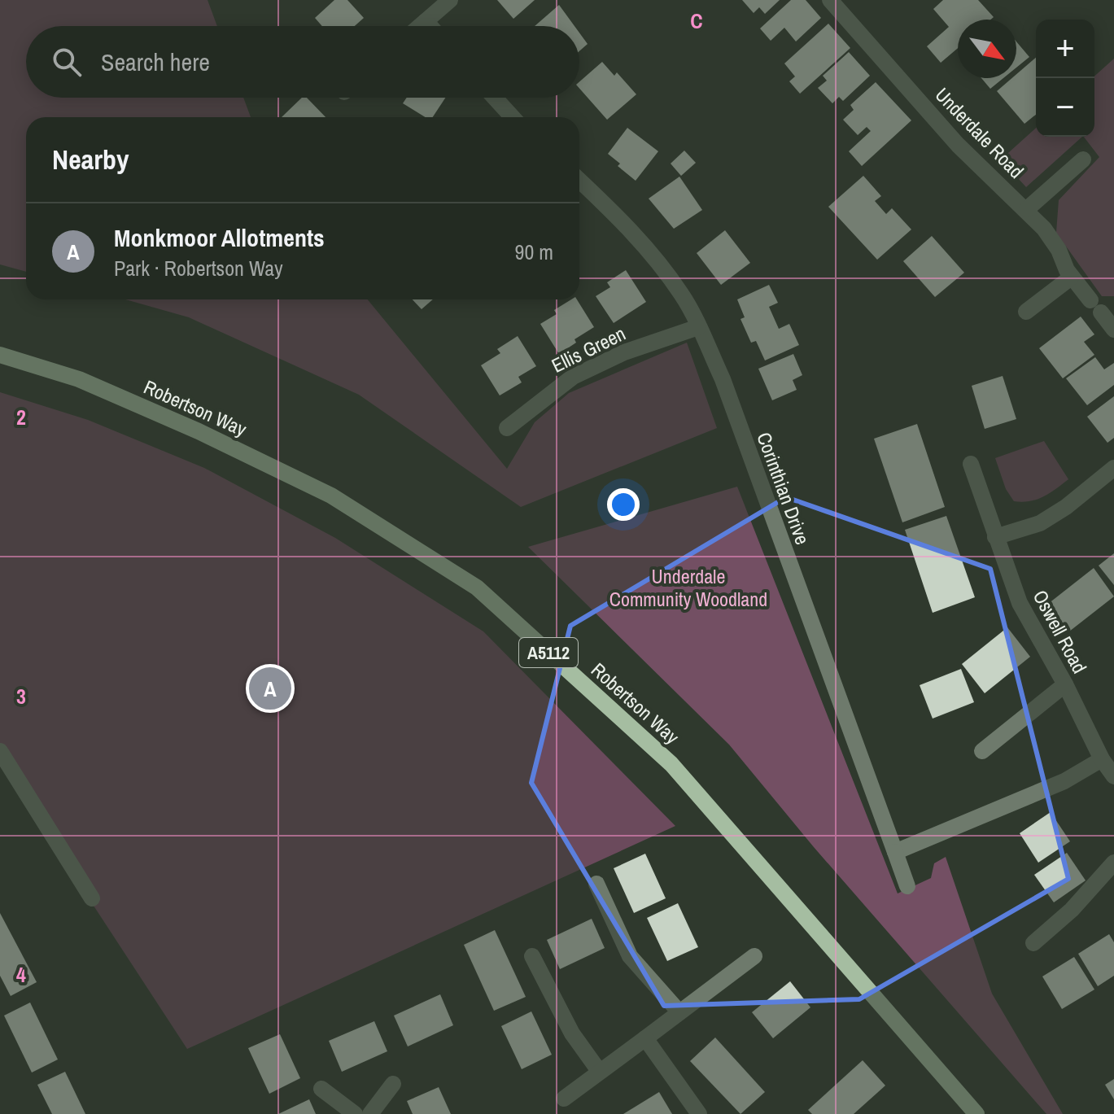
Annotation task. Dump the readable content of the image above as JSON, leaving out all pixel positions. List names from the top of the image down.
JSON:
{
  "streets": {
    "main road": ["Robertson Way", "A5112"],
    "street": [
      "Underdale Road",
      "Ellis Green",
      "Corinthian Drive",
      "Oswell Road"
    ]
  },
  "crossings": [
    ["Ellis Green", "Corinthian Drive"]
  ],
  "parks": ["Underdale Community Woodland"],
  "north": "bottom right",
  "page": {
    "map_buttons": ["+", "−"],
    "search": "Search here",
    "heading": "Nearby",
    "list": [
      {
        "mark": "A",
        "name": "Monkmoor Allotments",
        "note": "Park · Robertson Way",
        "value": "90 m"
      }
    ],
    "pins": "A"
  },
  "grid": {
    "columns": ["C"],
    "rows": ["2", "3", "4"]
  }
}
